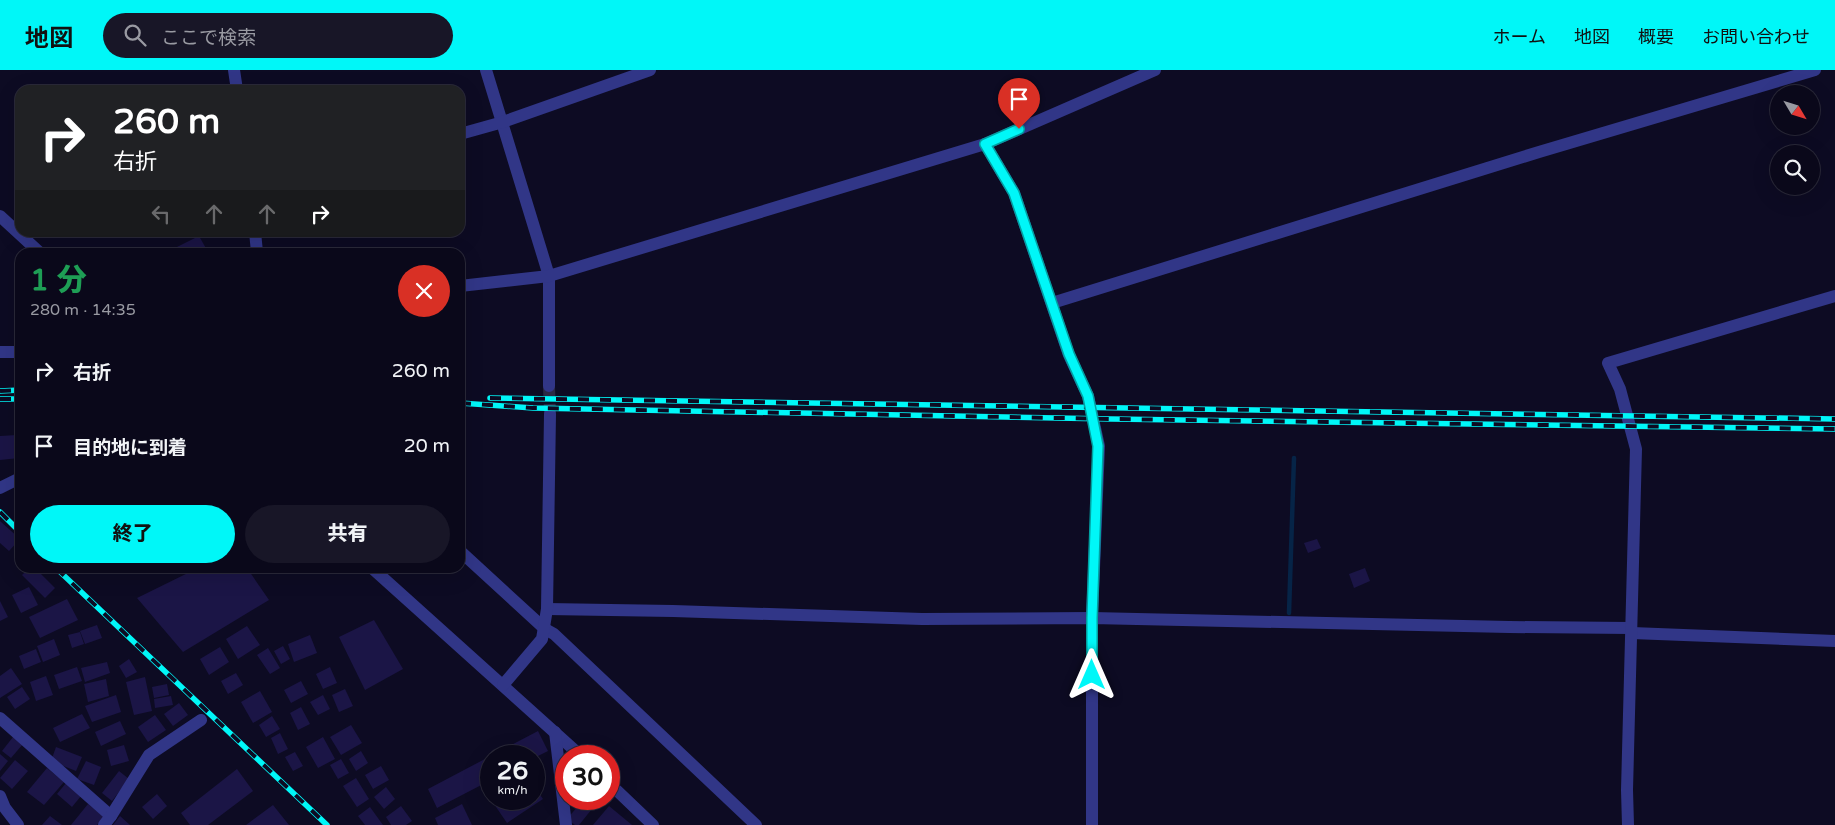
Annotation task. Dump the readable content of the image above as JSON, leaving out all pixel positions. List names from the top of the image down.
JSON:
{
  "north": "bottom right",
  "page": {
    "header": "地図",
    "search": "ここで検索",
    "nav": [
      "ホーム",
      "地図",
      "概要",
      "お問い合わせ"
    ],
    "turn": ["260 m", "右折"],
    "heading": ["1 分", "280 m · 14:35"],
    "list": [
      {
        "name": "右折",
        "value": "260 m"
      },
      {
        "name": "目的地に到着",
        "value": "20 m"
      }
    ],
    "buttons": ["終了", "共有"],
    "speed": "26 km/h",
    "limit": "30"
  }
}
